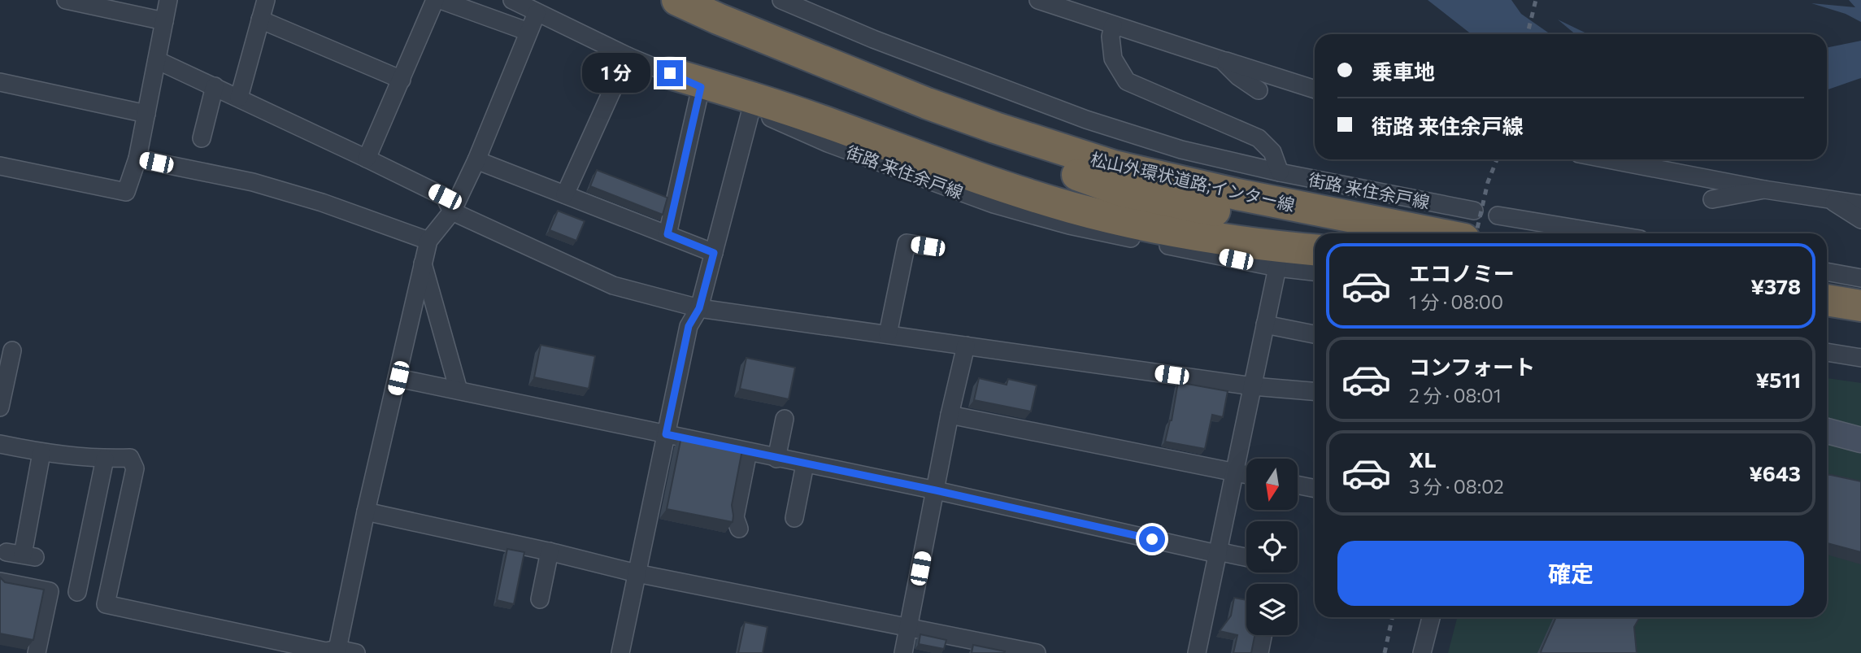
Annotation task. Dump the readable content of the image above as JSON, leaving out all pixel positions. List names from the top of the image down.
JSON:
{
  "streets": {
    "highway": ["松山外環状道路;インター線"],
    "street": ["街路 来住余戸線"]
  },
  "crossings": [
    ["街路 来住余戸線", "松山外環状道路;インター線"]
  ],
  "north": "bottom",
  "page": {
    "banner": ["乗車地", "街路 来住余戸線"],
    "bubble": "1 分",
    "list": [
      {
        "name": "エコノミー",
        "note": "1 分 · 08:00",
        "value": "¥378"
      },
      {
        "name": "コンフォート",
        "note": "2 分 · 08:01",
        "value": "¥511"
      },
      {
        "name": "XL",
        "note": "3 分 · 08:02",
        "value": "¥643"
      }
    ],
    "buttons": "確定"
  }
}
